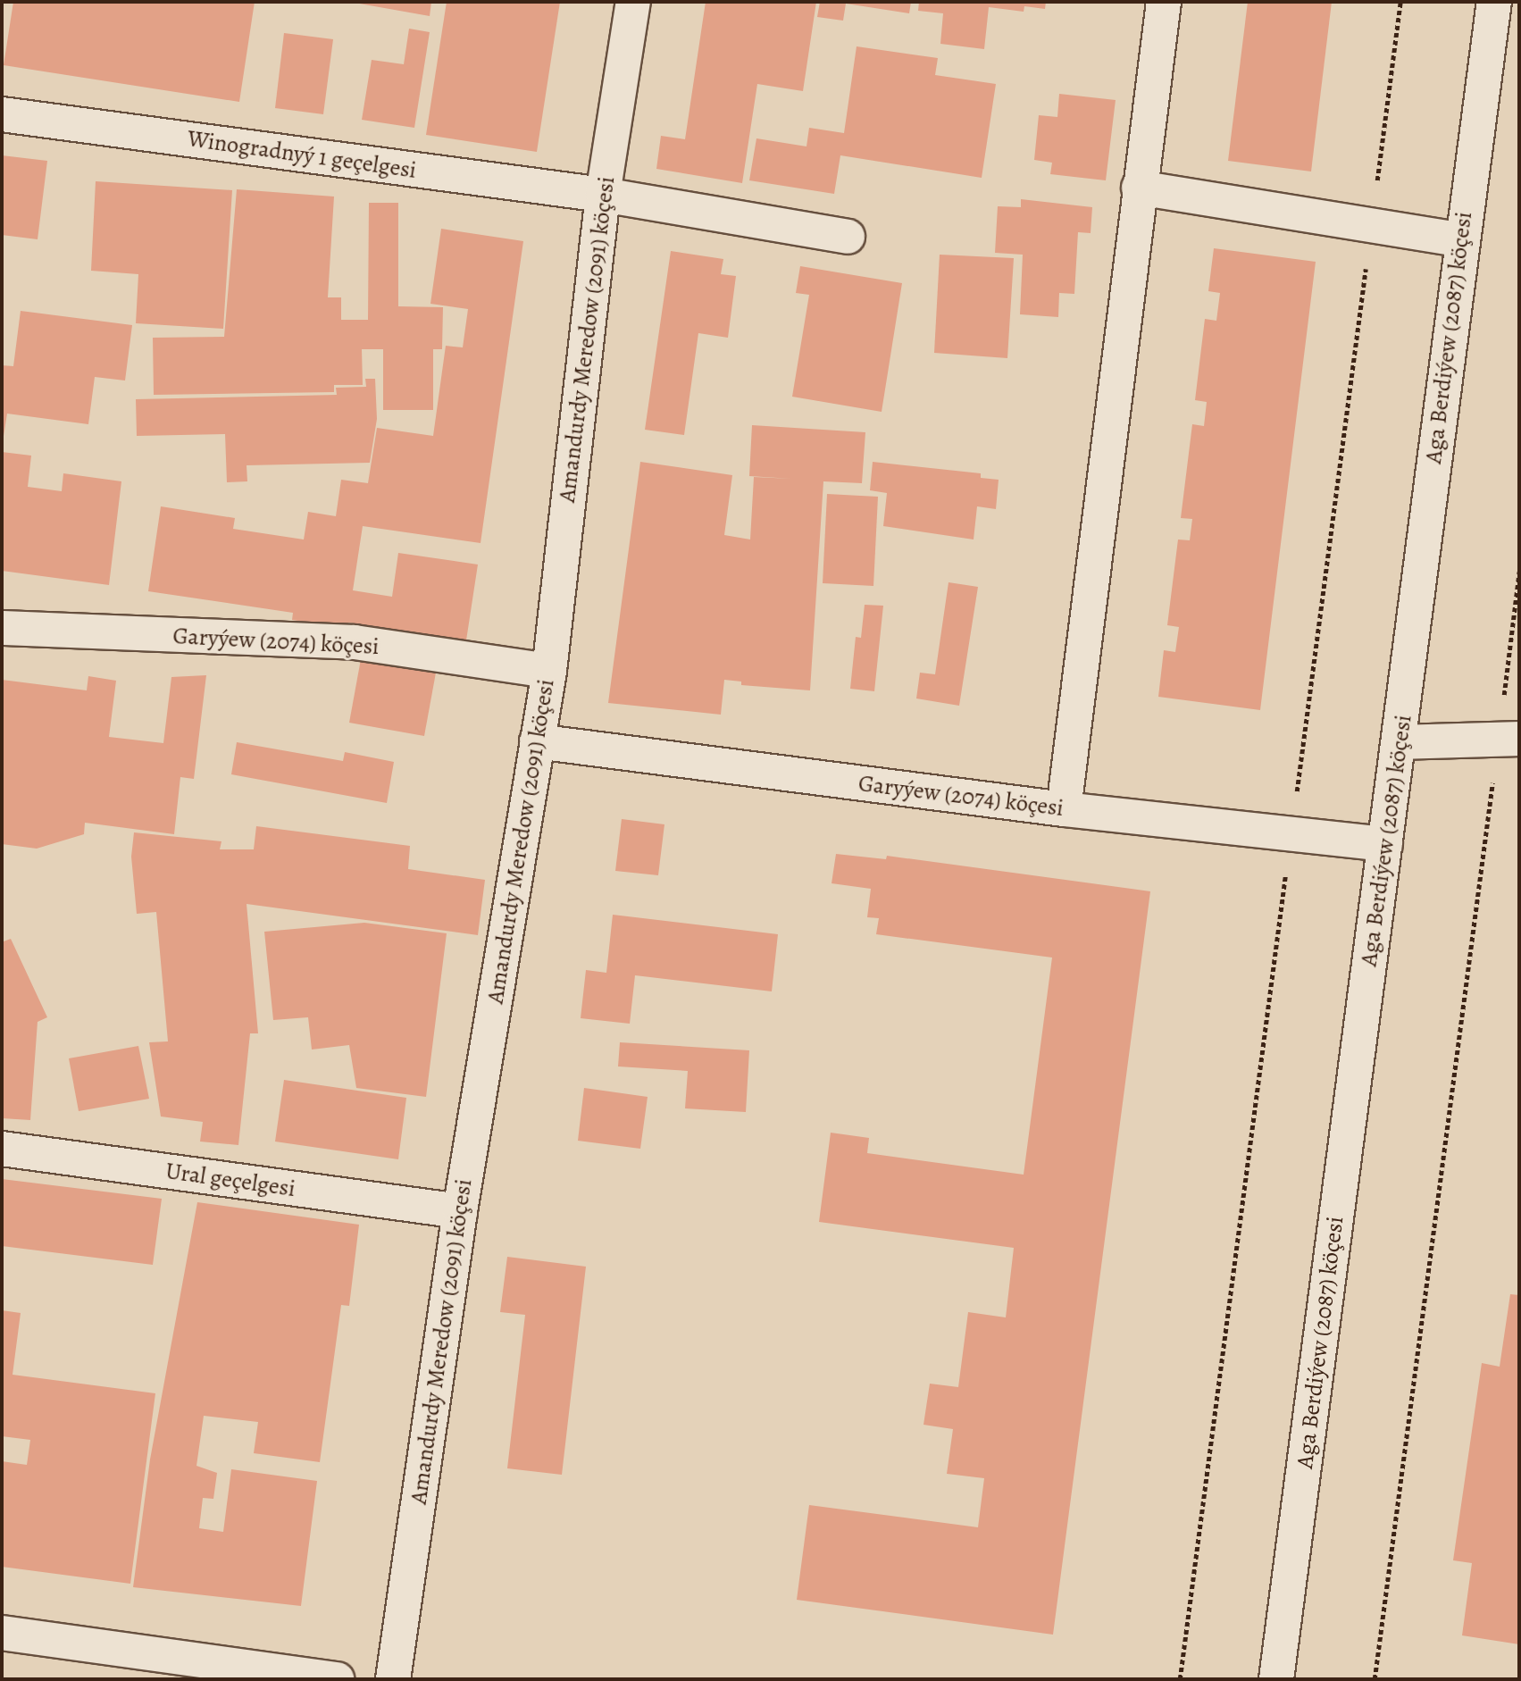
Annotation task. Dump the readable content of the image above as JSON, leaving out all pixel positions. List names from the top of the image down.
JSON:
{
  "streets": {
    "street": [
      "Winogradnyý 1 geçelgesi",
      "Aga Berdiýew (2087) köçesi",
      "Amandurdy Meredow (2091) köçesi",
      "Garyýew (2074) köçesi",
      "Ural geçelgesi"
    ]
  },
  "crossings": [
    ["Winogradnyý 1 geçelgesi", "Amandurdy Meredow (2091) köçesi"],
    ["Aga Berdiýew (2087) köçesi", "Garyýew (2074) köçesi"],
    ["Amandurdy Meredow (2091) köçesi", "Garyýew (2074) köçesi"],
    ["Amandurdy Meredow (2091) köçesi", "Ural geçelgesi"]
  ]
}
